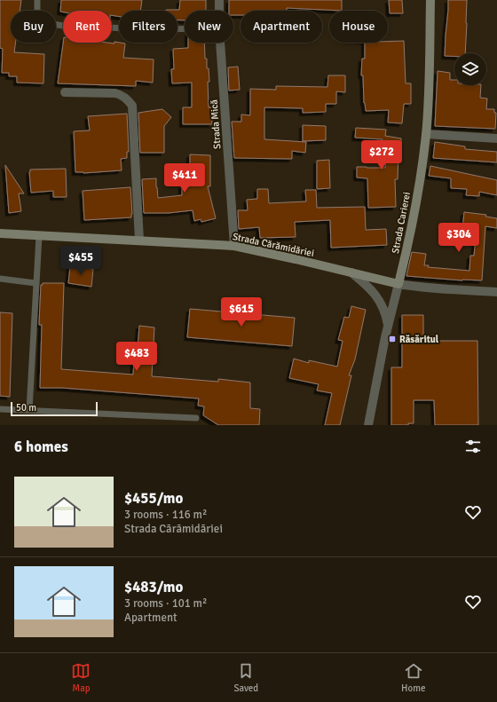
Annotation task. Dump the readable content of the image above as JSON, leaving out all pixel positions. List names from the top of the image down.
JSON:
{
  "streets": {
    "street": ["Strada Mică", "Strada Carierei", "Strada Cărămidăriei"]
  },
  "crossings": [
    ["Strada Mică", "Strada Cărămidăriei"],
    ["Strada Carierei", "Strada Cărămidăriei"]
  ],
  "places": {
    "transit": ["Răsăritul"]
  },
  "scale_bar": "50 m",
  "page": {
    "chip": [
      "Buy",
      "Rent",
      "Filters",
      "New",
      "Apartment",
      "House"
    ],
    "price": [
      "$272",
      "$411",
      "$304",
      "$455",
      "$615",
      "$483"
    ],
    "scale": "50 m",
    "heading": "6 homes",
    "list": [
      {
        "name": "$455/mo",
        "note": "3 rooms · 116 m² · Strada Cărămidăriei"
      },
      {
        "name": "$483/mo",
        "note": "3 rooms · 101 m² · Apartment"
      }
    ],
    "tabs": ["Map", "Saved", "Home"]
  }
}
